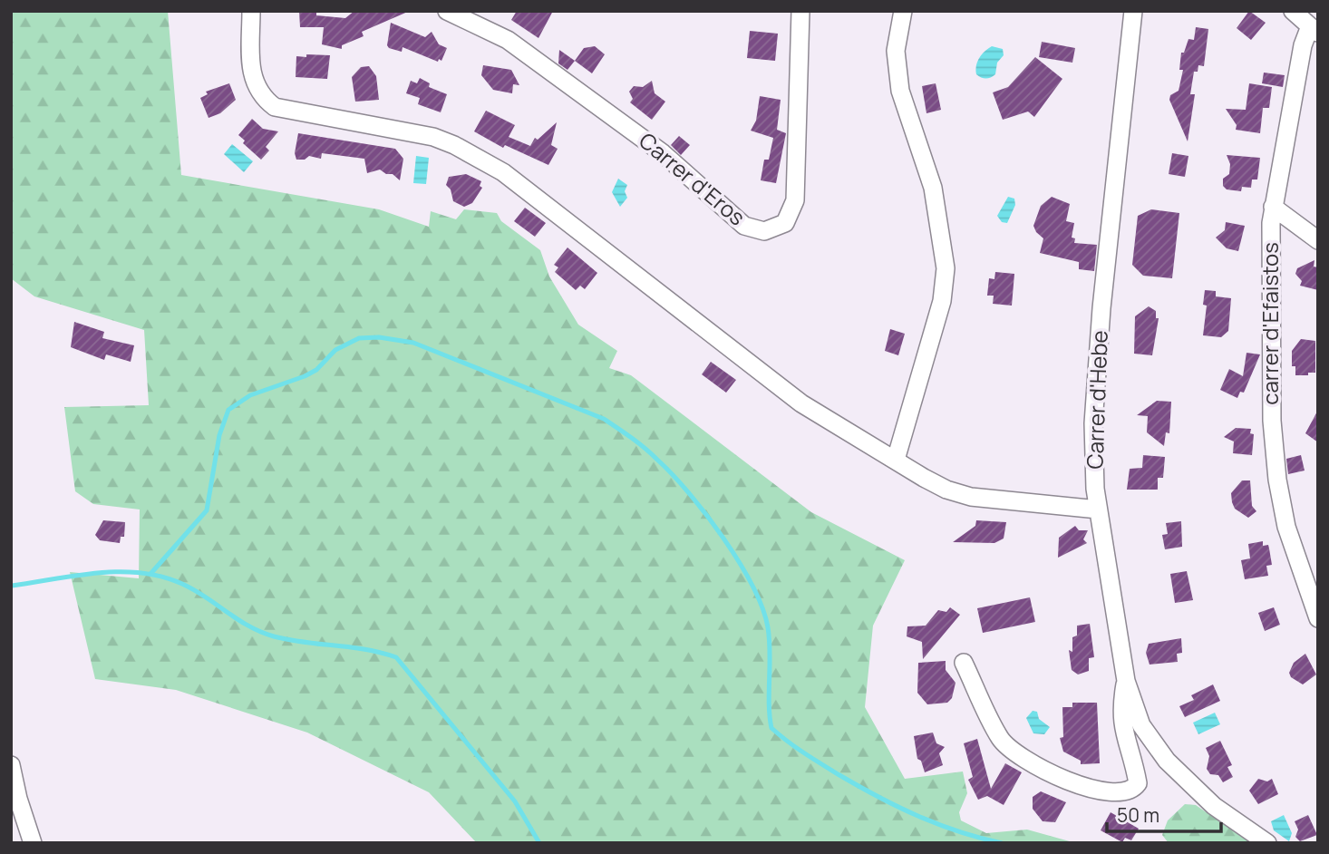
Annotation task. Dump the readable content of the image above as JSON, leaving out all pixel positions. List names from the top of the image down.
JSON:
{
  "streets": {
    "street": ["Carrer d'Eros", "carrer d'Efaistos", "Carrer d'Hebe"]
  },
  "scale_bar": "50 m"
}
